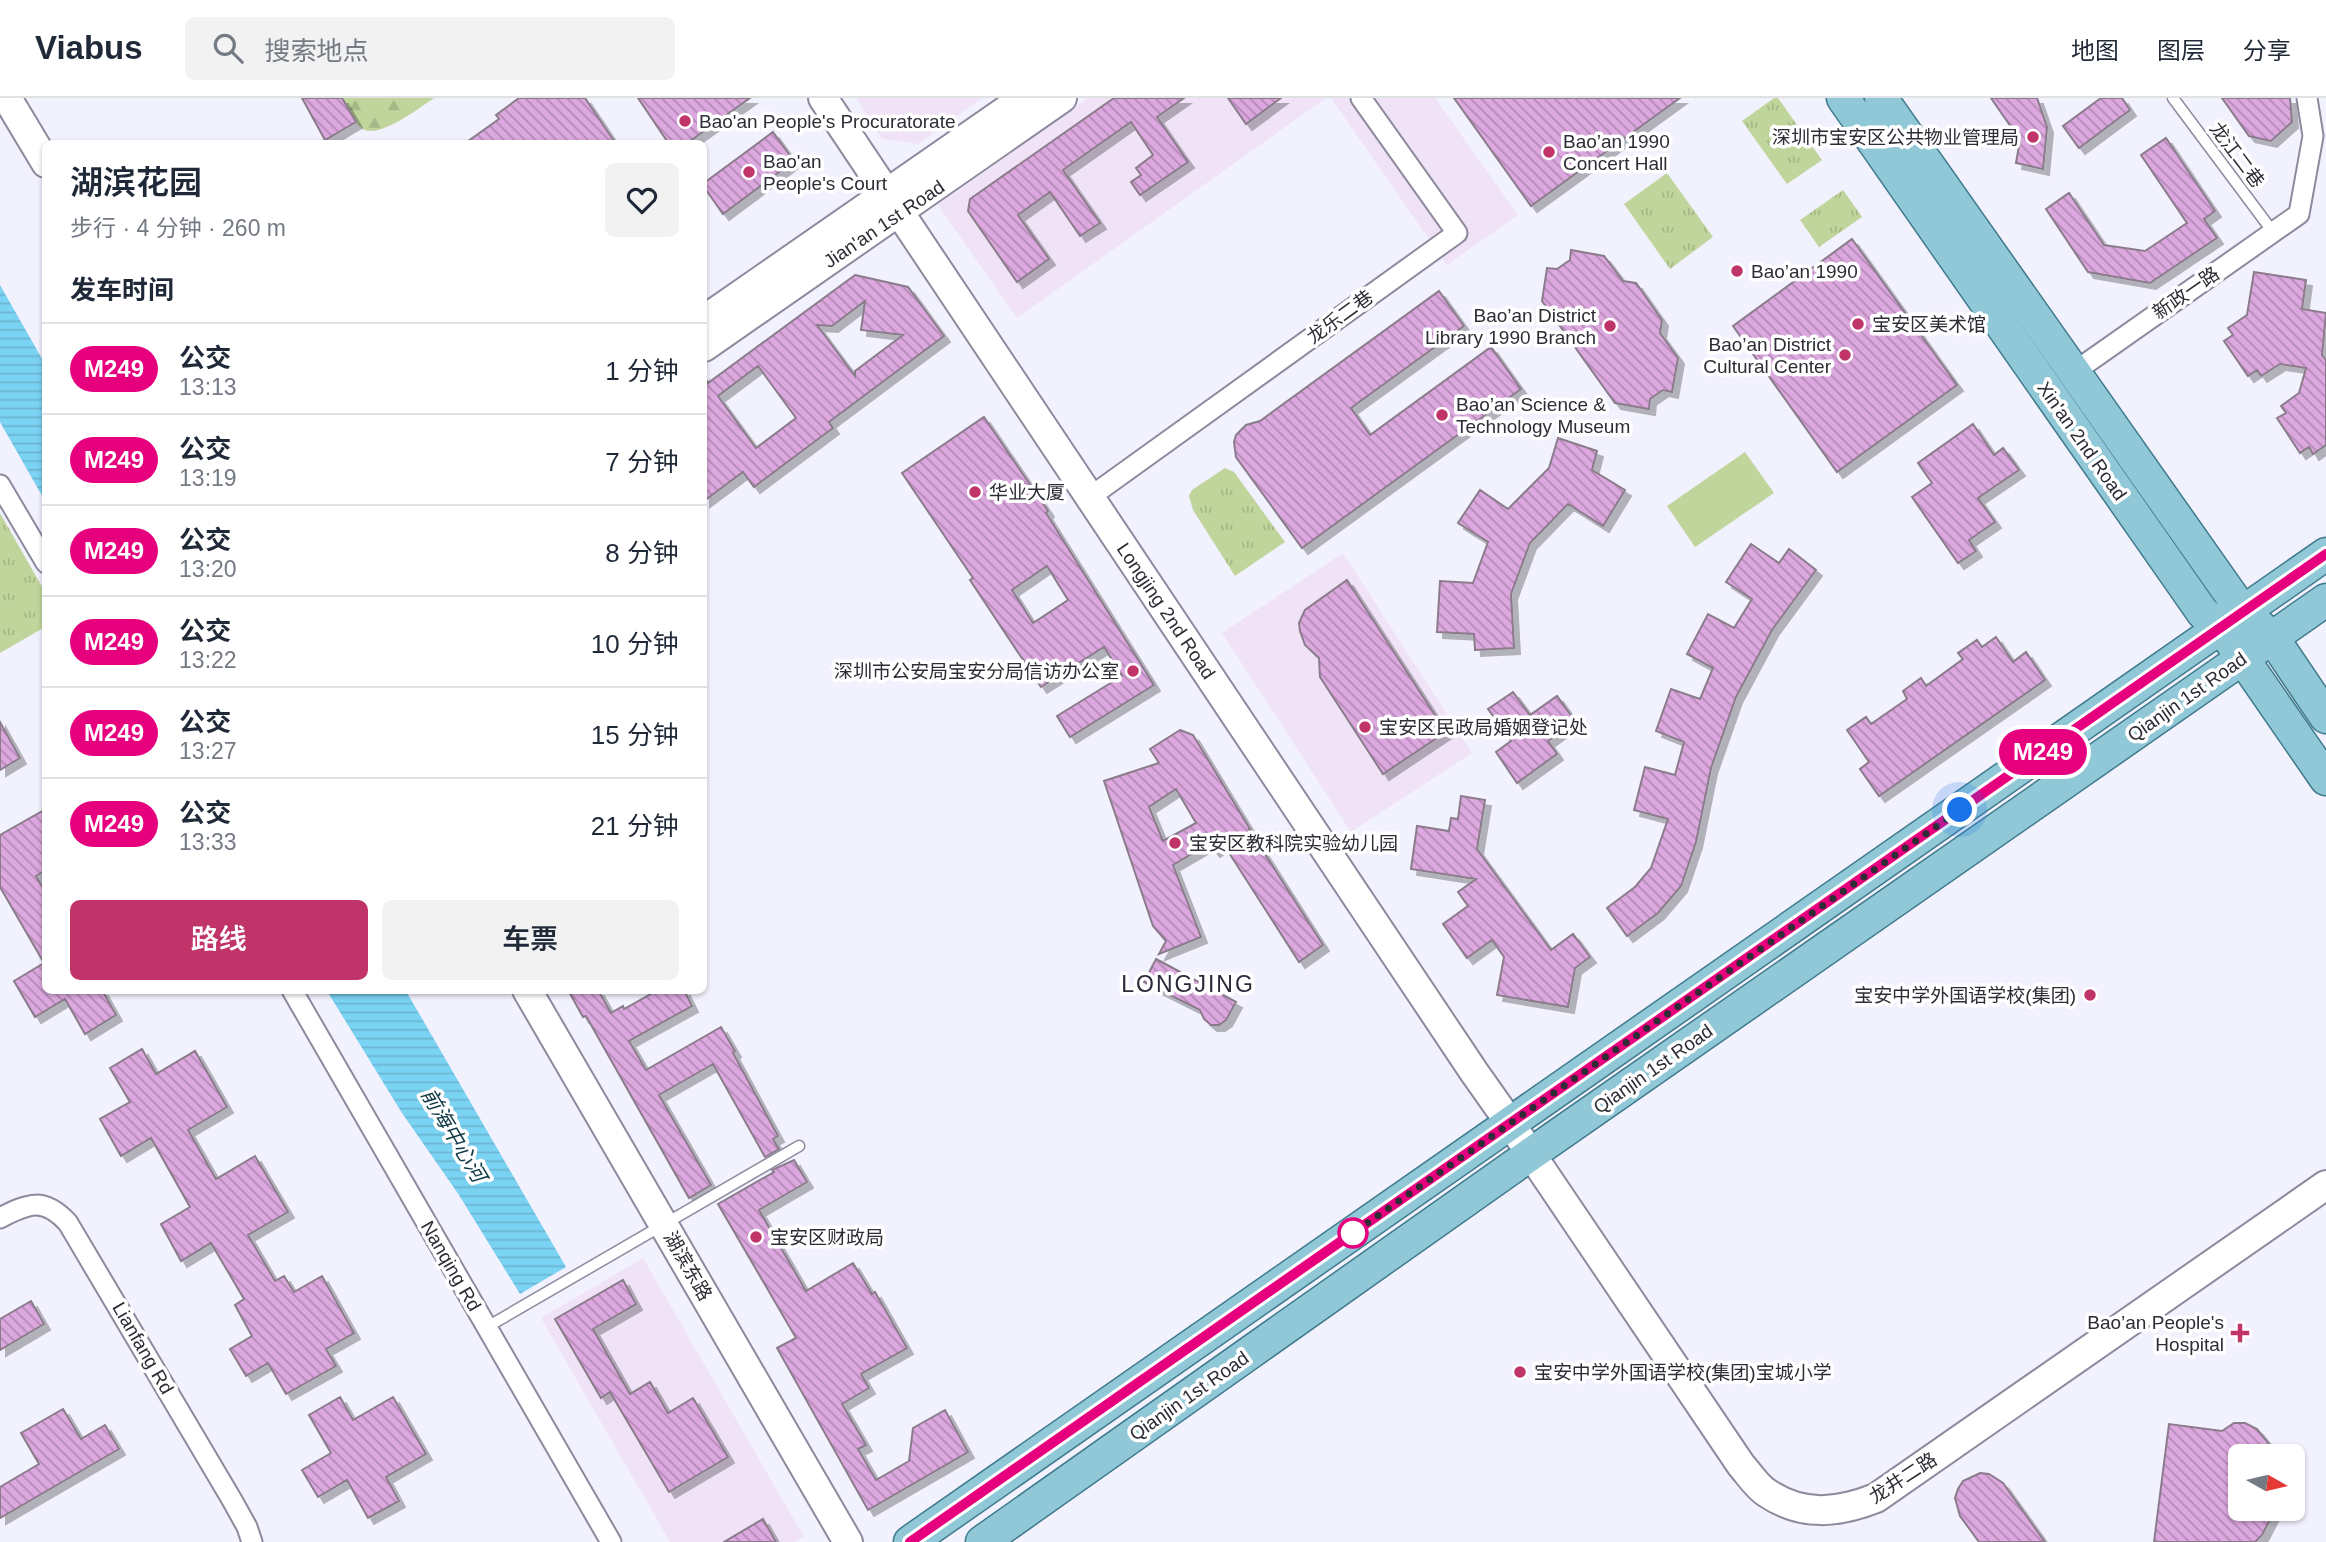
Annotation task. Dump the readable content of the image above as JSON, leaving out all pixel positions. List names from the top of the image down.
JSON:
{
  "streets": {
    "main road": ["Xin'an 2nd Road", "Qianjin 1st Road"],
    "street": [
      "Jian'an 1st Road",
      "新政一路",
      "龙乐二巷",
      "Longjing 2nd Road",
      "Nanqing Rd",
      "湖滨东路",
      "Lianfang Rd",
      "龙井二路"
    ],
    "lane": ["龙江二巷"]
  },
  "crossings": [
    ["龙江二巷", "新政一路"],
    ["Jian'an 1st Road", "Longjing 2nd Road"],
    ["新政一路", "Xin'an 2nd Road"],
    ["龙乐二巷", "Longjing 2nd Road"],
    ["Xin'an 2nd Road", "Qianjin 1st Road"],
    ["Longjing 2nd Road", "Qianjin 1st Road"],
    ["Longjing 2nd Road", "龙井二路"],
    ["Qianjin 1st Road", "龙井二路"]
  ],
  "districts": ["LONGJING"],
  "water": ["前海中心河"],
  "places": {
    "other": [
      "Bao'an People's Procuratorate",
      "深圳市宝安区公共物业管理局",
      "Bao’an 1990 Concert Hall",
      "Bao'an People's Court",
      "Bao’an 1990",
      "宝安区美术馆",
      "Bao’an District Library 1990 Branch",
      "Bao’an District Cultural Center",
      "Bao’an Science & Technology Museum",
      "华业大厦",
      "深圳市公安局宝安分局信访办公室",
      "宝安区民政局婚姻登记处",
      "宝安区教科院实验幼儿园",
      "宝安中学外国语学校(集团)",
      "宝安区财政局",
      "宝安中学外国语学校(集团)宝城小学"
    ],
    "health": ["Bao’an People's Hospital"]
  },
  "lines": ["bus line M249"],
  "north": "right",
  "page": {
    "header": "Viabus",
    "search": "搜索地点",
    "nav": ["地图", "图层", "分享"],
    "on_map": "M249",
    "heading": [
      ["湖滨花园", "步行 · 4 分钟 · 260 m"],
      "发车时间"
    ],
    "list": [
      {
        "mark": "M249",
        "name": "公交",
        "note": "13:13",
        "value": "1 分钟"
      },
      {
        "mark": "M249",
        "name": "公交",
        "note": "13:19",
        "value": "7 分钟"
      },
      {
        "mark": "M249",
        "name": "公交",
        "note": "13:20",
        "value": "8 分钟"
      },
      {
        "mark": "M249",
        "name": "公交",
        "note": "13:22",
        "value": "10 分钟"
      },
      {
        "mark": "M249",
        "name": "公交",
        "note": "13:27",
        "value": "15 分钟"
      },
      {
        "mark": "M249",
        "name": "公交",
        "note": "13:33",
        "value": "21 分钟"
      }
    ],
    "buttons": ["路线", "车票"]
  }
}
